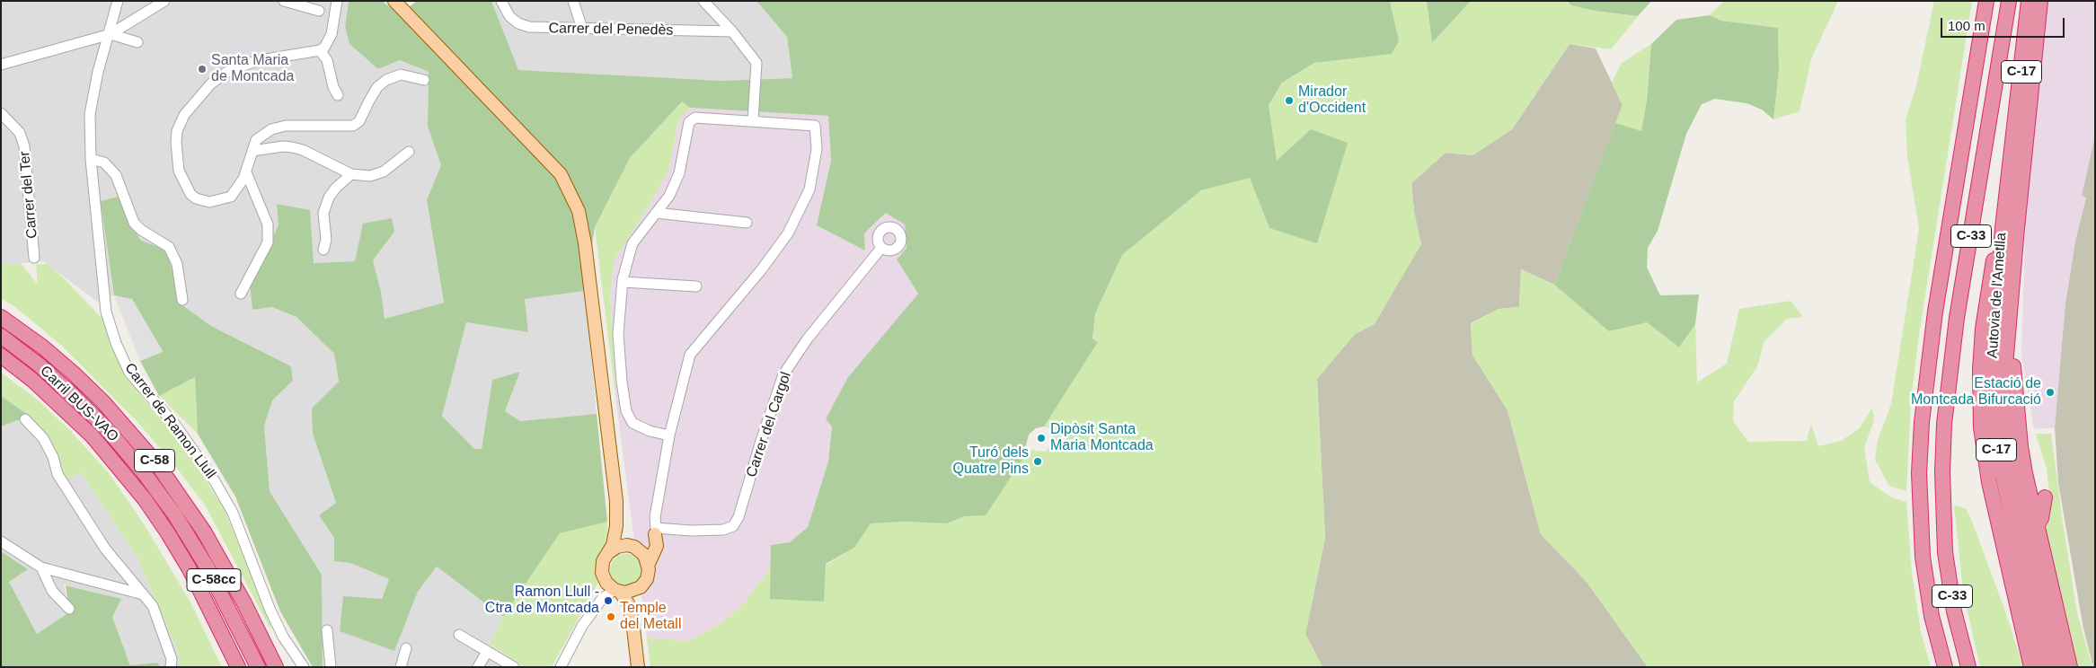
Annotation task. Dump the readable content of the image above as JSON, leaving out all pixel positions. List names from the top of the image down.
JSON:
{
  "streets": {
    "highway": [
      "C-17",
      "C-33",
      "Autovia de l'Ametlla",
      "Carril BUS-VAO",
      "C-58",
      "C-58cc"
    ],
    "street": [
      "Carrer del Penedès",
      "Carrer del Ter",
      "Carrer de Ramon Llull",
      "Carrer del Cargol"
    ]
  },
  "crossings": [
    ["Carril BUS-VAO", "C-58cc"]
  ],
  "places": [
    "Santa Maria de Montcada",
    "Mirador d'Occident",
    "Estació de Montcada Bifurcació",
    "Dipòsit Santa Maria Montcada",
    "Turó dels Quatre Pins",
    "Ramon Llull - Ctra de Montcada",
    "Temple del Metall"
  ],
  "scale_bar": "100 m"
}
